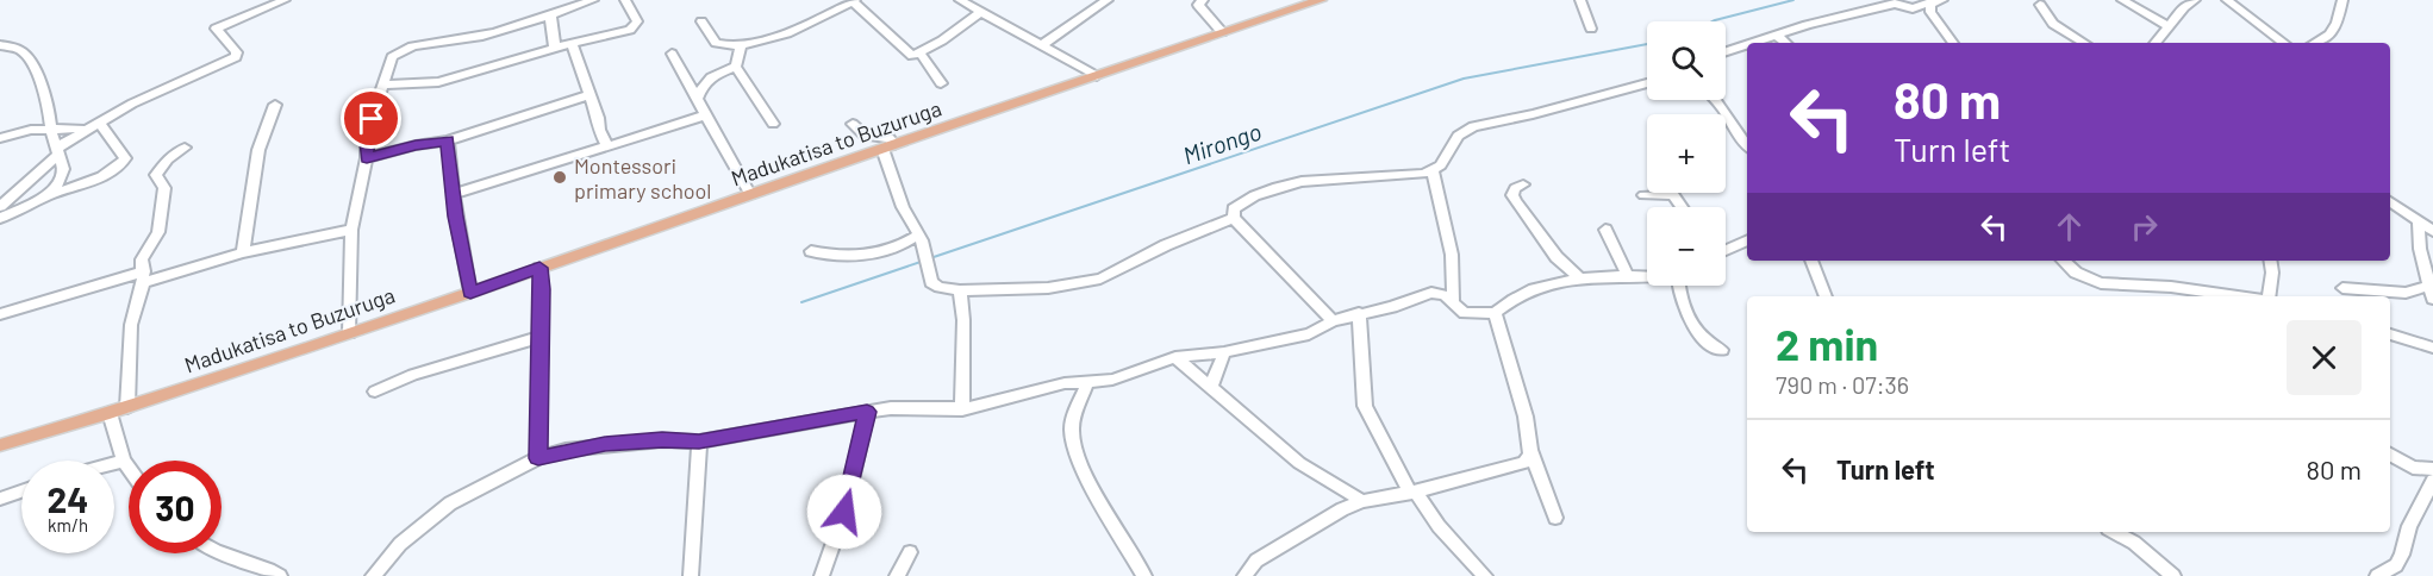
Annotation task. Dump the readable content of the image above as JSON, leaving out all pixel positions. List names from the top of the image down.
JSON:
{
  "streets": {
    "main road": ["Madukatisa to Buzuruga"]
  },
  "water": ["Mirongo"],
  "places": ["Montessori primary school"],
  "page": {
    "map_buttons": ["+", "−"],
    "turn": ["80 m", "Turn left"],
    "heading": ["2 min", "790 m · 07:36"],
    "list": [
      {
        "name": "Turn left",
        "value": "80 m"
      }
    ],
    "speed": "24 km/h",
    "limit": "30"
  }
}
